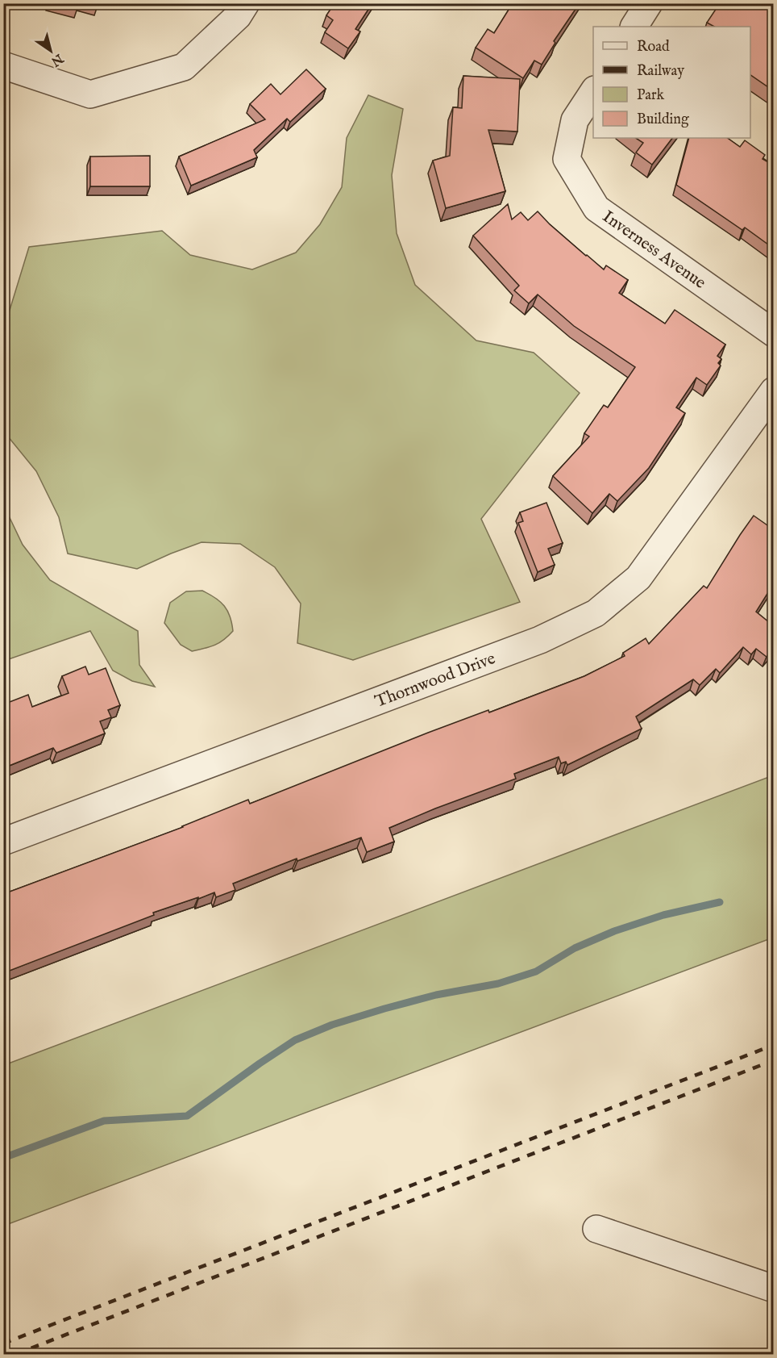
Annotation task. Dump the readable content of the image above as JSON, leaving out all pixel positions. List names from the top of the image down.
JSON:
{
  "streets": {
    "street": ["Inverness Avenue", "Thornwood Drive"]
  },
  "legend": [
    "Road",
    "Railway",
    "Park",
    "Building"
  ],
  "north": "bottom right"
}
